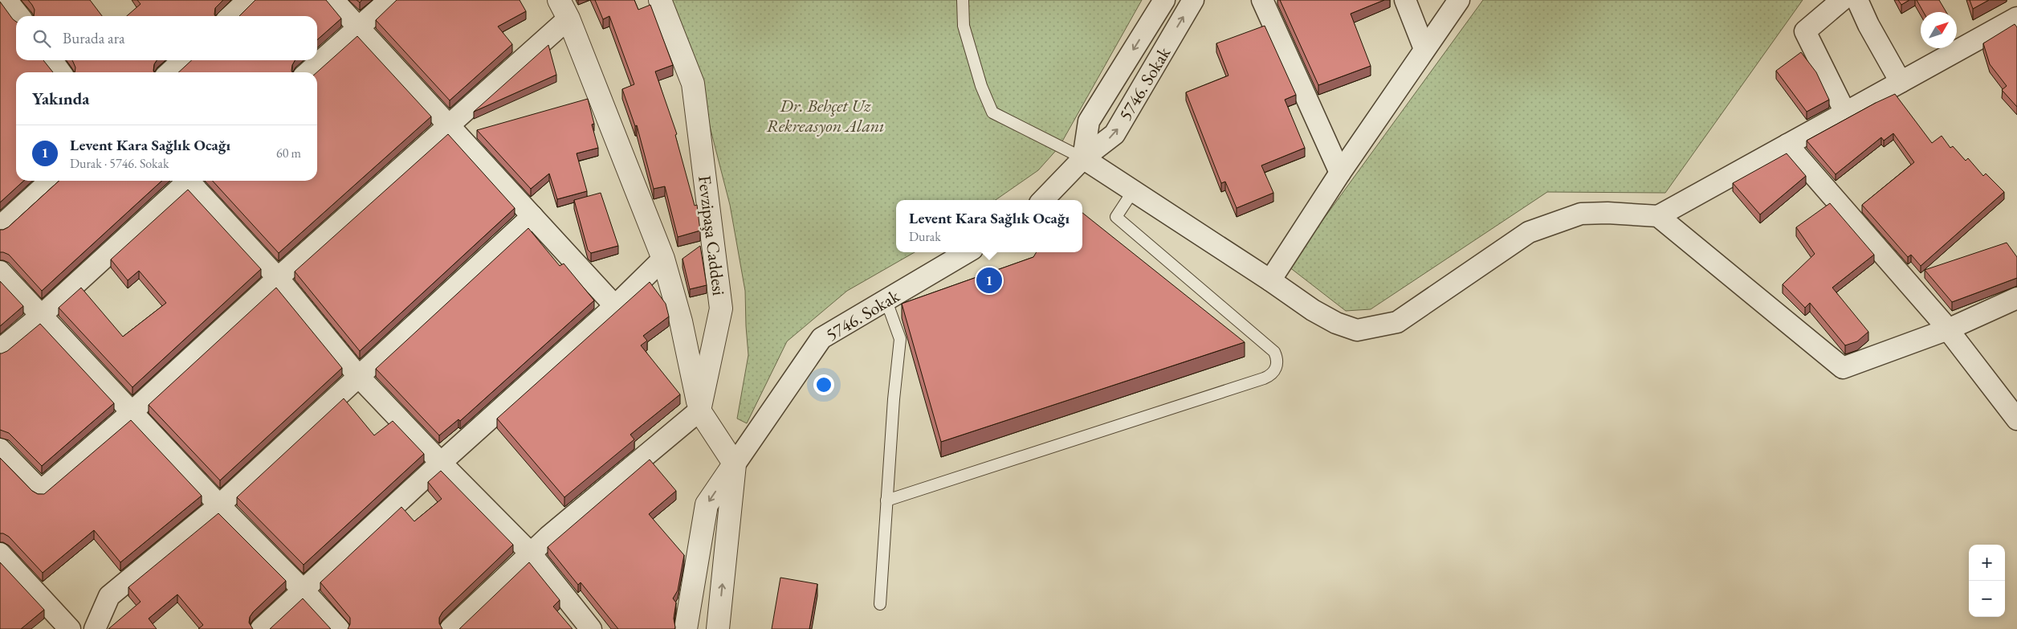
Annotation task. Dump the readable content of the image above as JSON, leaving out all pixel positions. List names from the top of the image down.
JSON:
{
  "streets": {
    "street": ["5746. Sokak", "Fevzipaşa Caddesi"]
  },
  "parks": ["Dr. Behçet Uz Rekreasyon Alanı"],
  "north": "top right",
  "page": {
    "search": "Burada ara",
    "heading": "Yakında",
    "list": [
      {
        "mark": "1",
        "name": "Levent Kara Sağlık Ocağı",
        "note": "Durak · 5746. Sokak",
        "value": "60 m"
      }
    ],
    "popup": ["Levent Kara Sağlık Ocağı", "Durak"],
    "pins": "1",
    "map_buttons": ["+", "−"]
  }
}
